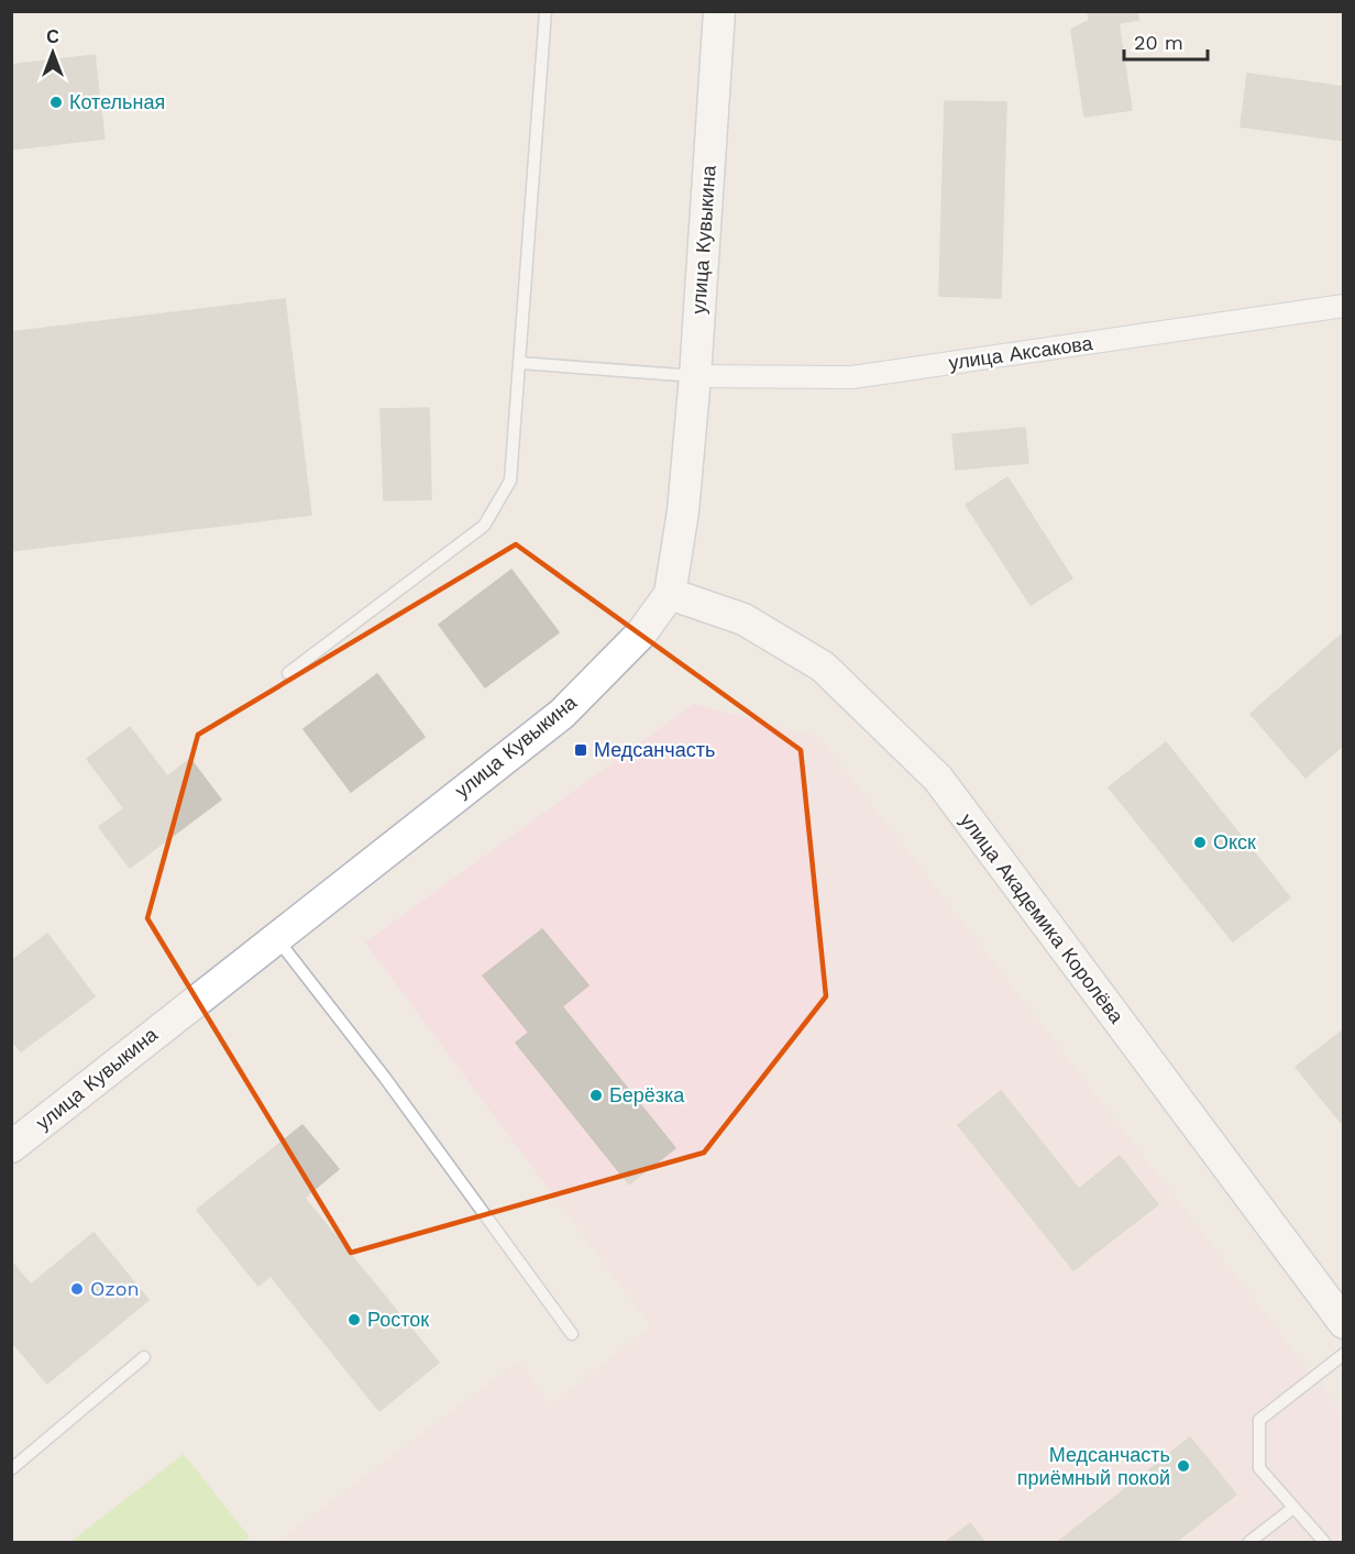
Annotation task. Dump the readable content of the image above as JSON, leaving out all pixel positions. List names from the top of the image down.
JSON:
{
  "streets": {
    "street": ["улица Кувыкина", "улица Аксакова", "улица Академика Королёва"]
  },
  "crossings": [
    ["улица Кувыкина", "улица Аксакова"],
    ["улица Кувыкина", "улица Академика Королёва"]
  ],
  "places": {
    "other": [
      "Котельная",
      "Окск",
      "Берёзка",
      "Ozon",
      "Росток",
      "Медсанчасть приёмный покой"
    ],
    "transit": ["Медсанчасть"]
  },
  "scale_bar": "20 m",
  "north": "top"
}
